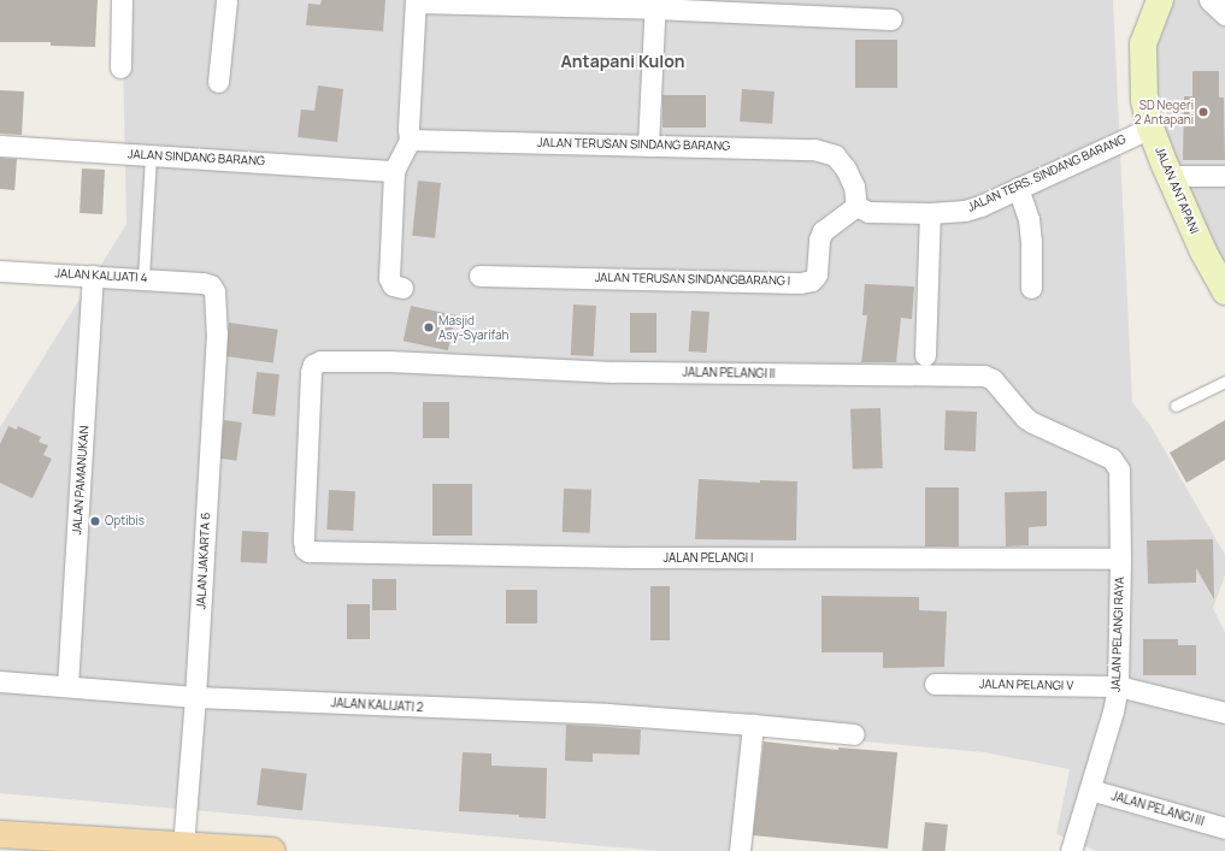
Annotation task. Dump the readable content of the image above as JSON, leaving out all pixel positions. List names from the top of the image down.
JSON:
{
  "streets": {
    "street": [
      "JALAN TERUSAN SINDANG BARANG",
      "JALAN SINDANG BARANG",
      "JALAN TERS. SINDANG BARANG",
      "JALAN ANTAPANI",
      "JALAN KALIJATI 4",
      "JALAN TERUSAN SINDANGBARANG I",
      "JALAN PELANGI II",
      "JALAN PAMANUKAN",
      "JALAN PELANGI I",
      "JALAN JAKARTA 6",
      "JALAN PELANGI RAYA",
      "JALAN PELANGI V",
      "JALAN KALIJATI 2",
      "JALAN PELANGI III"
    ]
  },
  "crossings": [
    ["JALAN TERUSAN SINDANG BARANG", "JALAN TERS. SINDANG BARANG"],
    ["JALAN TERUSAN SINDANG BARANG", "JALAN TERUSAN SINDANGBARANG I"],
    ["JALAN TERS. SINDANG BARANG", "JALAN ANTAPANI"],
    ["JALAN TERS. SINDANG BARANG", "JALAN TERUSAN SINDANGBARANG I"],
    ["JALAN KALIJATI 4", "JALAN PAMANUKAN"],
    ["JALAN KALIJATI 4", "JALAN JAKARTA 6"],
    ["JALAN PELANGI II", "JALAN PELANGI I"],
    ["JALAN PELANGI II", "JALAN PELANGI RAYA"],
    ["JALAN PAMANUKAN", "JALAN KALIJATI 2"],
    ["JALAN PELANGI I", "JALAN PELANGI RAYA"],
    ["JALAN JAKARTA 6", "JALAN KALIJATI 2"],
    ["JALAN PELANGI RAYA", "JALAN PELANGI V"],
    ["JALAN PELANGI RAYA", "JALAN PELANGI III"]
  ],
  "districts": ["Antapani Kulon"],
  "places": ["SD Negeri 2 Antapani", "Masjid Asy-Syarifah", "Optibis"]
}
